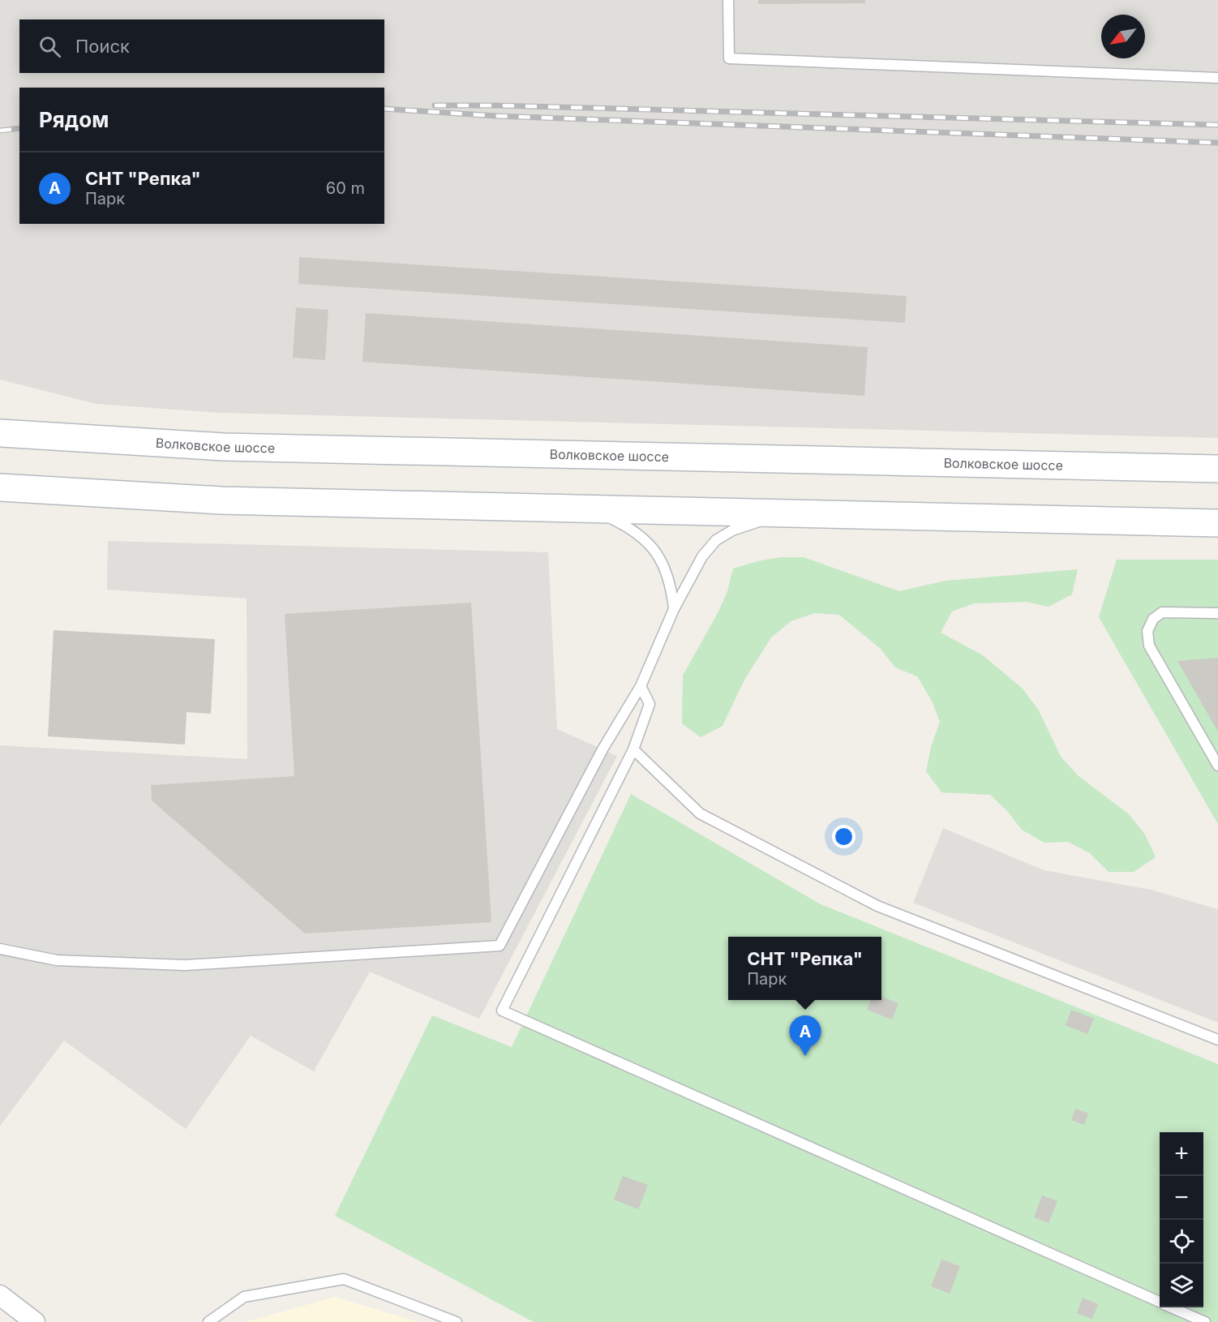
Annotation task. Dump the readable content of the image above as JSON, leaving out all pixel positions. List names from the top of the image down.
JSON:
{
  "streets": {
    "main road": ["Волковское шоссе"]
  },
  "north": "bottom left",
  "page": {
    "search": "Поиск",
    "heading": "Рядом",
    "list": [
      {
        "mark": "A",
        "name": "СНТ \"Репка\"",
        "note": "Парк",
        "value": "60 m"
      }
    ],
    "popup": ["СНТ \"Репка\"", "Парк"],
    "pins": "A",
    "map_buttons": ["+", "−"]
  }
}
